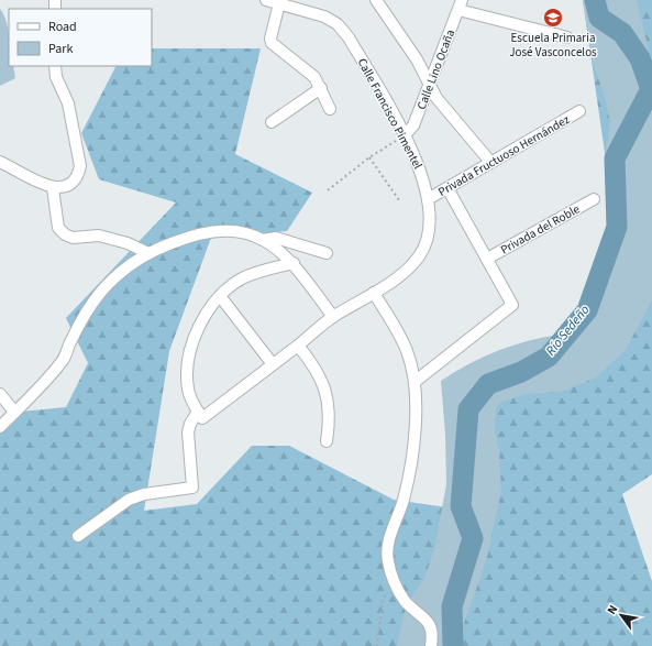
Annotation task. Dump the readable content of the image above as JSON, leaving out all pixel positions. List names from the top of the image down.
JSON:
{
  "streets": {
    "street": [
      "Calle Lino Ocaña",
      "Calle Francisco Pimentel",
      "Privada Fructuoso Hernández",
      "Privada del Roble"
    ]
  },
  "crossings": [
    ["Calle Lino Ocaña", "Calle Francisco Pimentel"],
    ["Calle Francisco Pimentel", "Privada Fructuoso Hernández"]
  ],
  "water": ["Río Sedeño"],
  "places": {
    "school or university": ["Escuela Primaria José Vasconcelos"]
  },
  "legend": ["Road", "Park"],
  "north": "top left"
}
